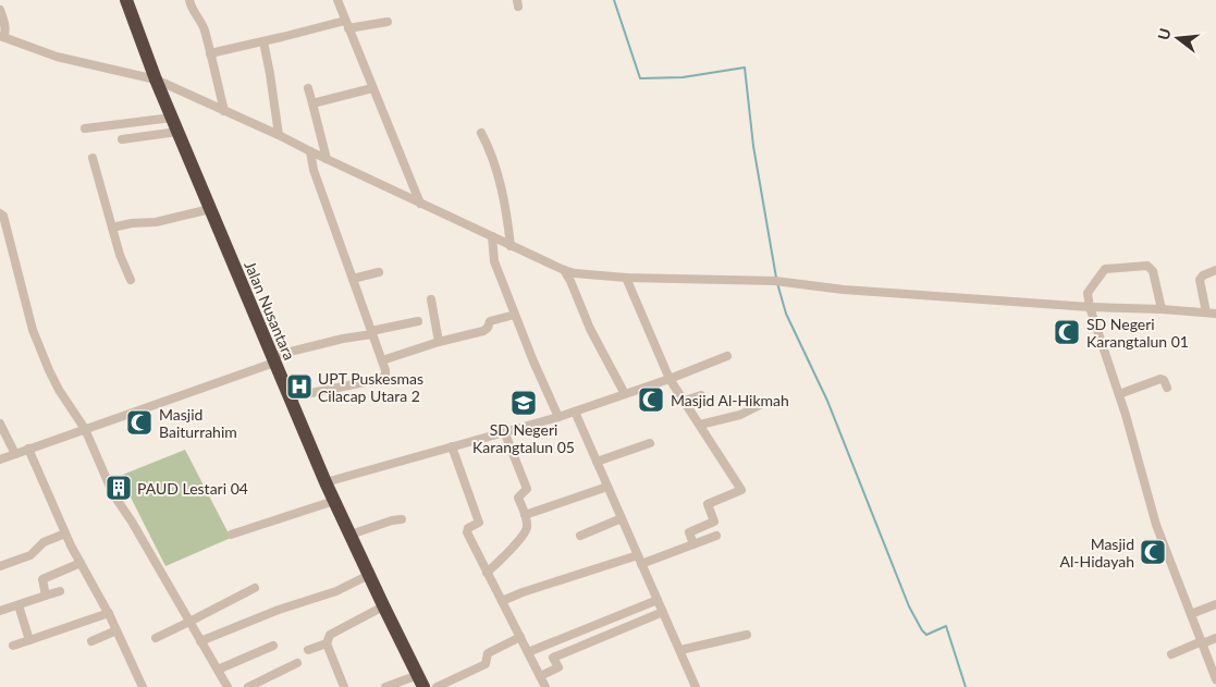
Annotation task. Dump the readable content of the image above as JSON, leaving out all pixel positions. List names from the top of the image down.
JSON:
{
  "streets": {
    "highway": ["Jalan Nusantara"]
  },
  "places": {
    "mosque": [
      "SD Negeri Karangtalun 01",
      "Masjid Al-Hikmah",
      "Masjid Baiturrahim",
      "Masjid Al-Hidayah"
    ],
    "hospital": ["UPT Puskesmas Cilacap Utara 2"],
    "school or university": ["SD Negeri Karangtalun 05"],
    "building": ["PAUD Lestari 04"]
  },
  "north": "left"
}
